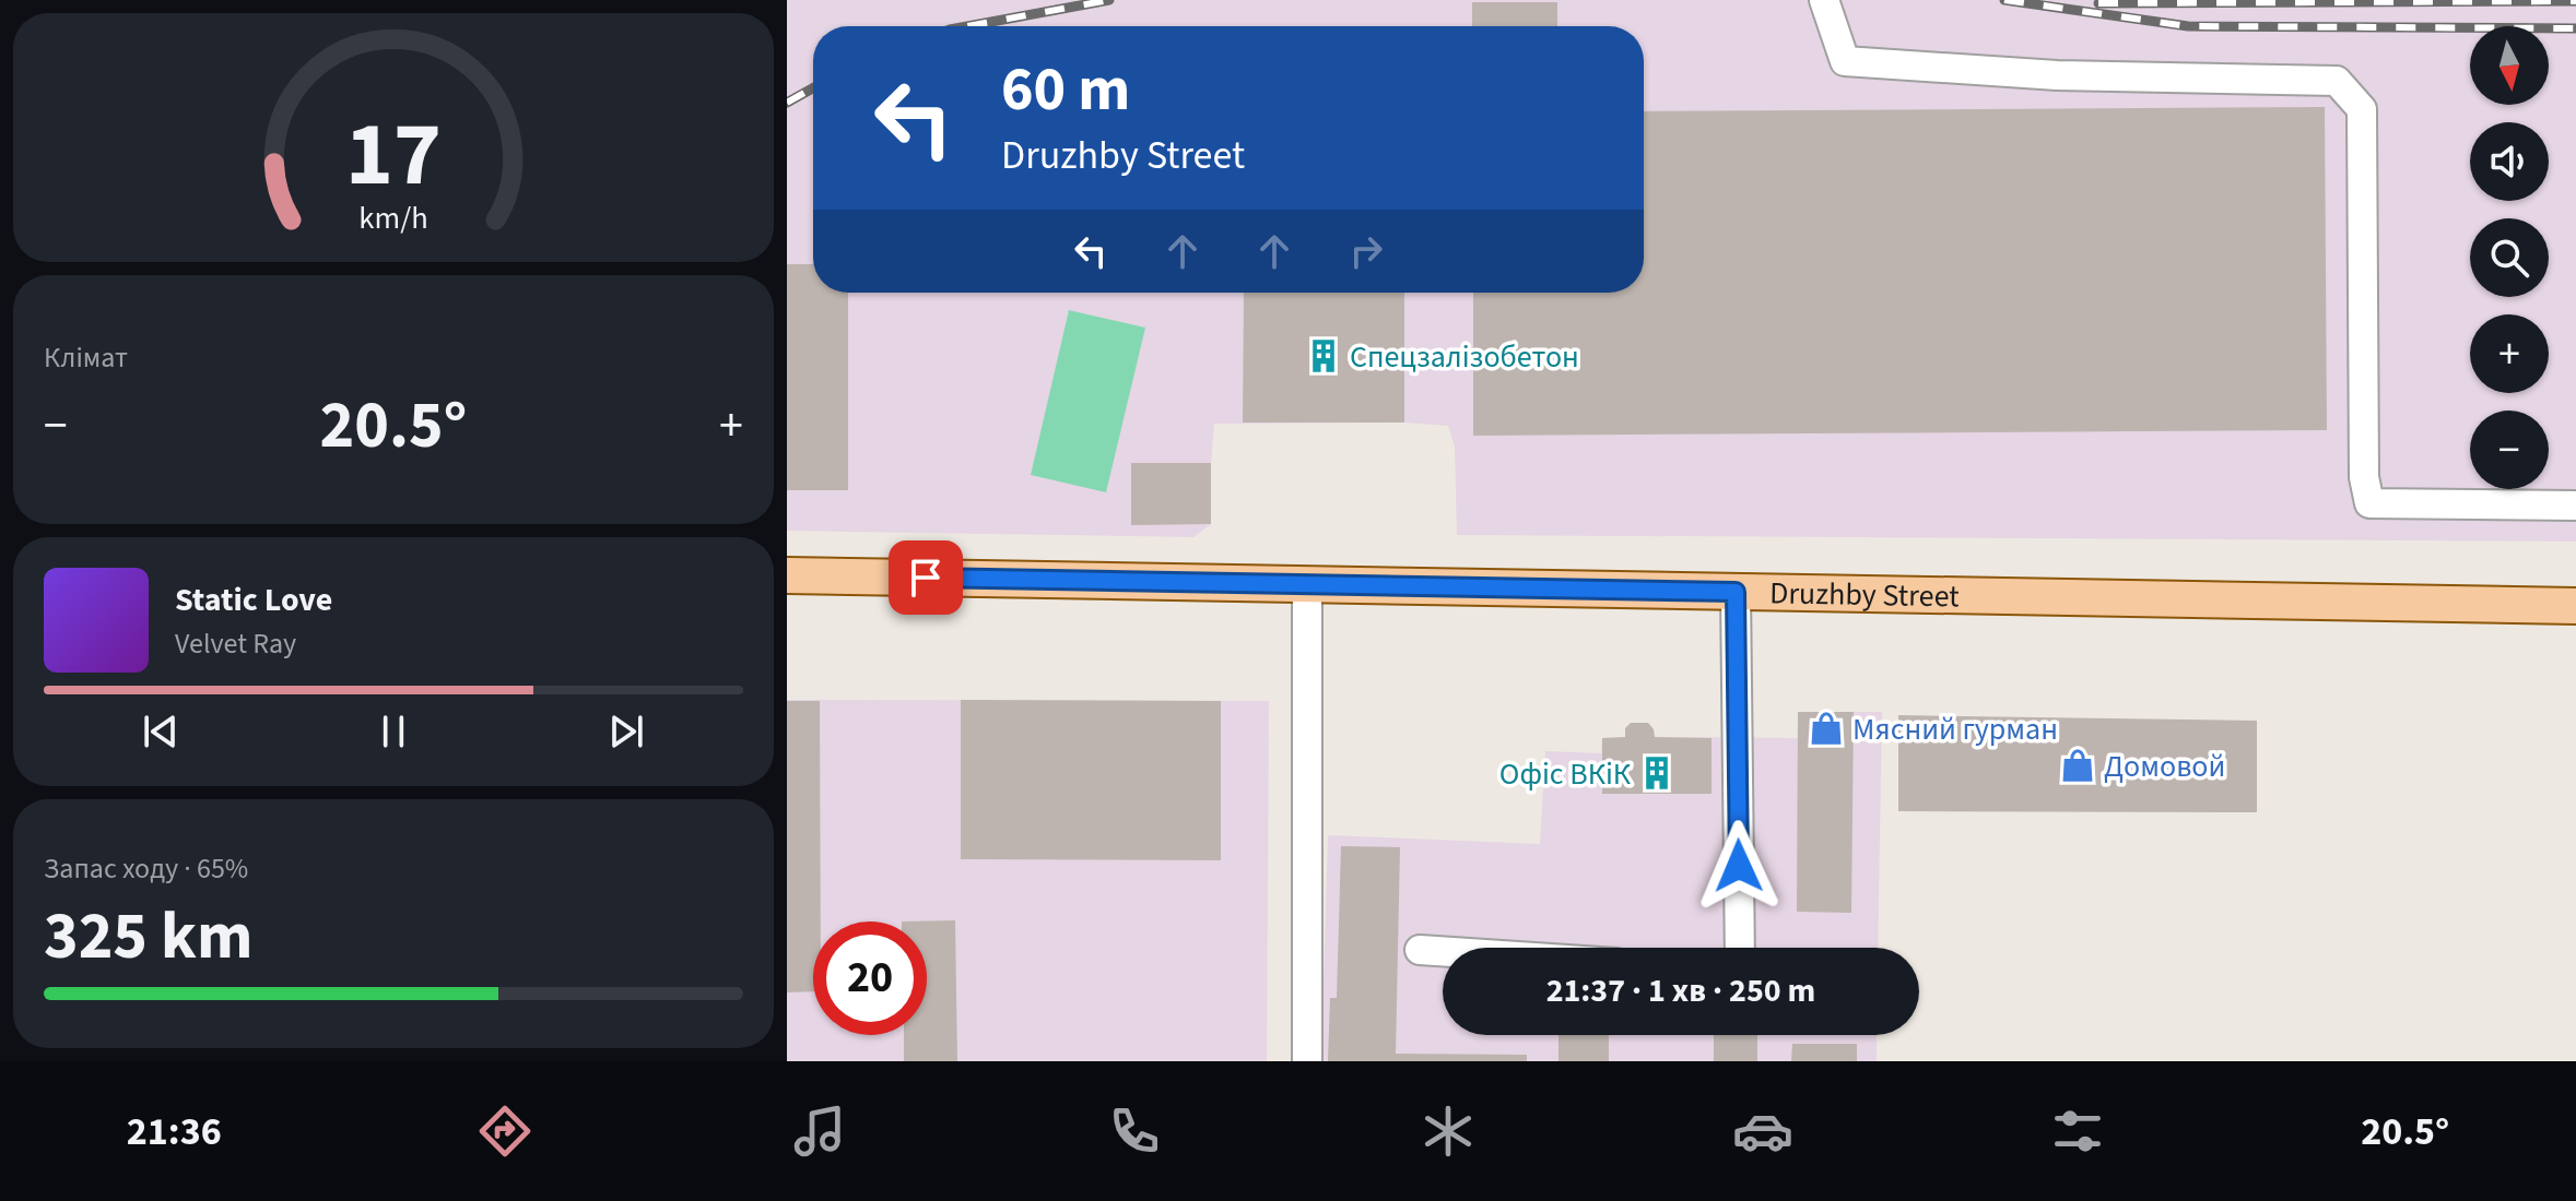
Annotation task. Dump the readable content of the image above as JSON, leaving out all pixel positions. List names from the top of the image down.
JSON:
{
  "streets": {
    "main road": ["Druzhby Street"]
  },
  "places": {
    "building": ["Спецзалізобетон", "Офіс ВКіК"],
    "shop": ["Мясний гурман", "Домовой"]
  },
  "north": "bottom",
  "page": {
    "map_buttons": ["+", "−"],
    "turn": ["60 m", "Druzhby Street"],
    "tile": [
      "Клімат",
      ["Запас ходу · 65%", "325 km"]
    ],
    "heat": ["−", "20.5°", "+"],
    "song": ["Static Love", "Velvet Ray"],
    "limit": "20",
    "trip": "21:37 · 1 хв · 250 m",
    "tabs": ["21:36", "20.5°"],
    "gauge": ["17", "km/h"]
  }
}
